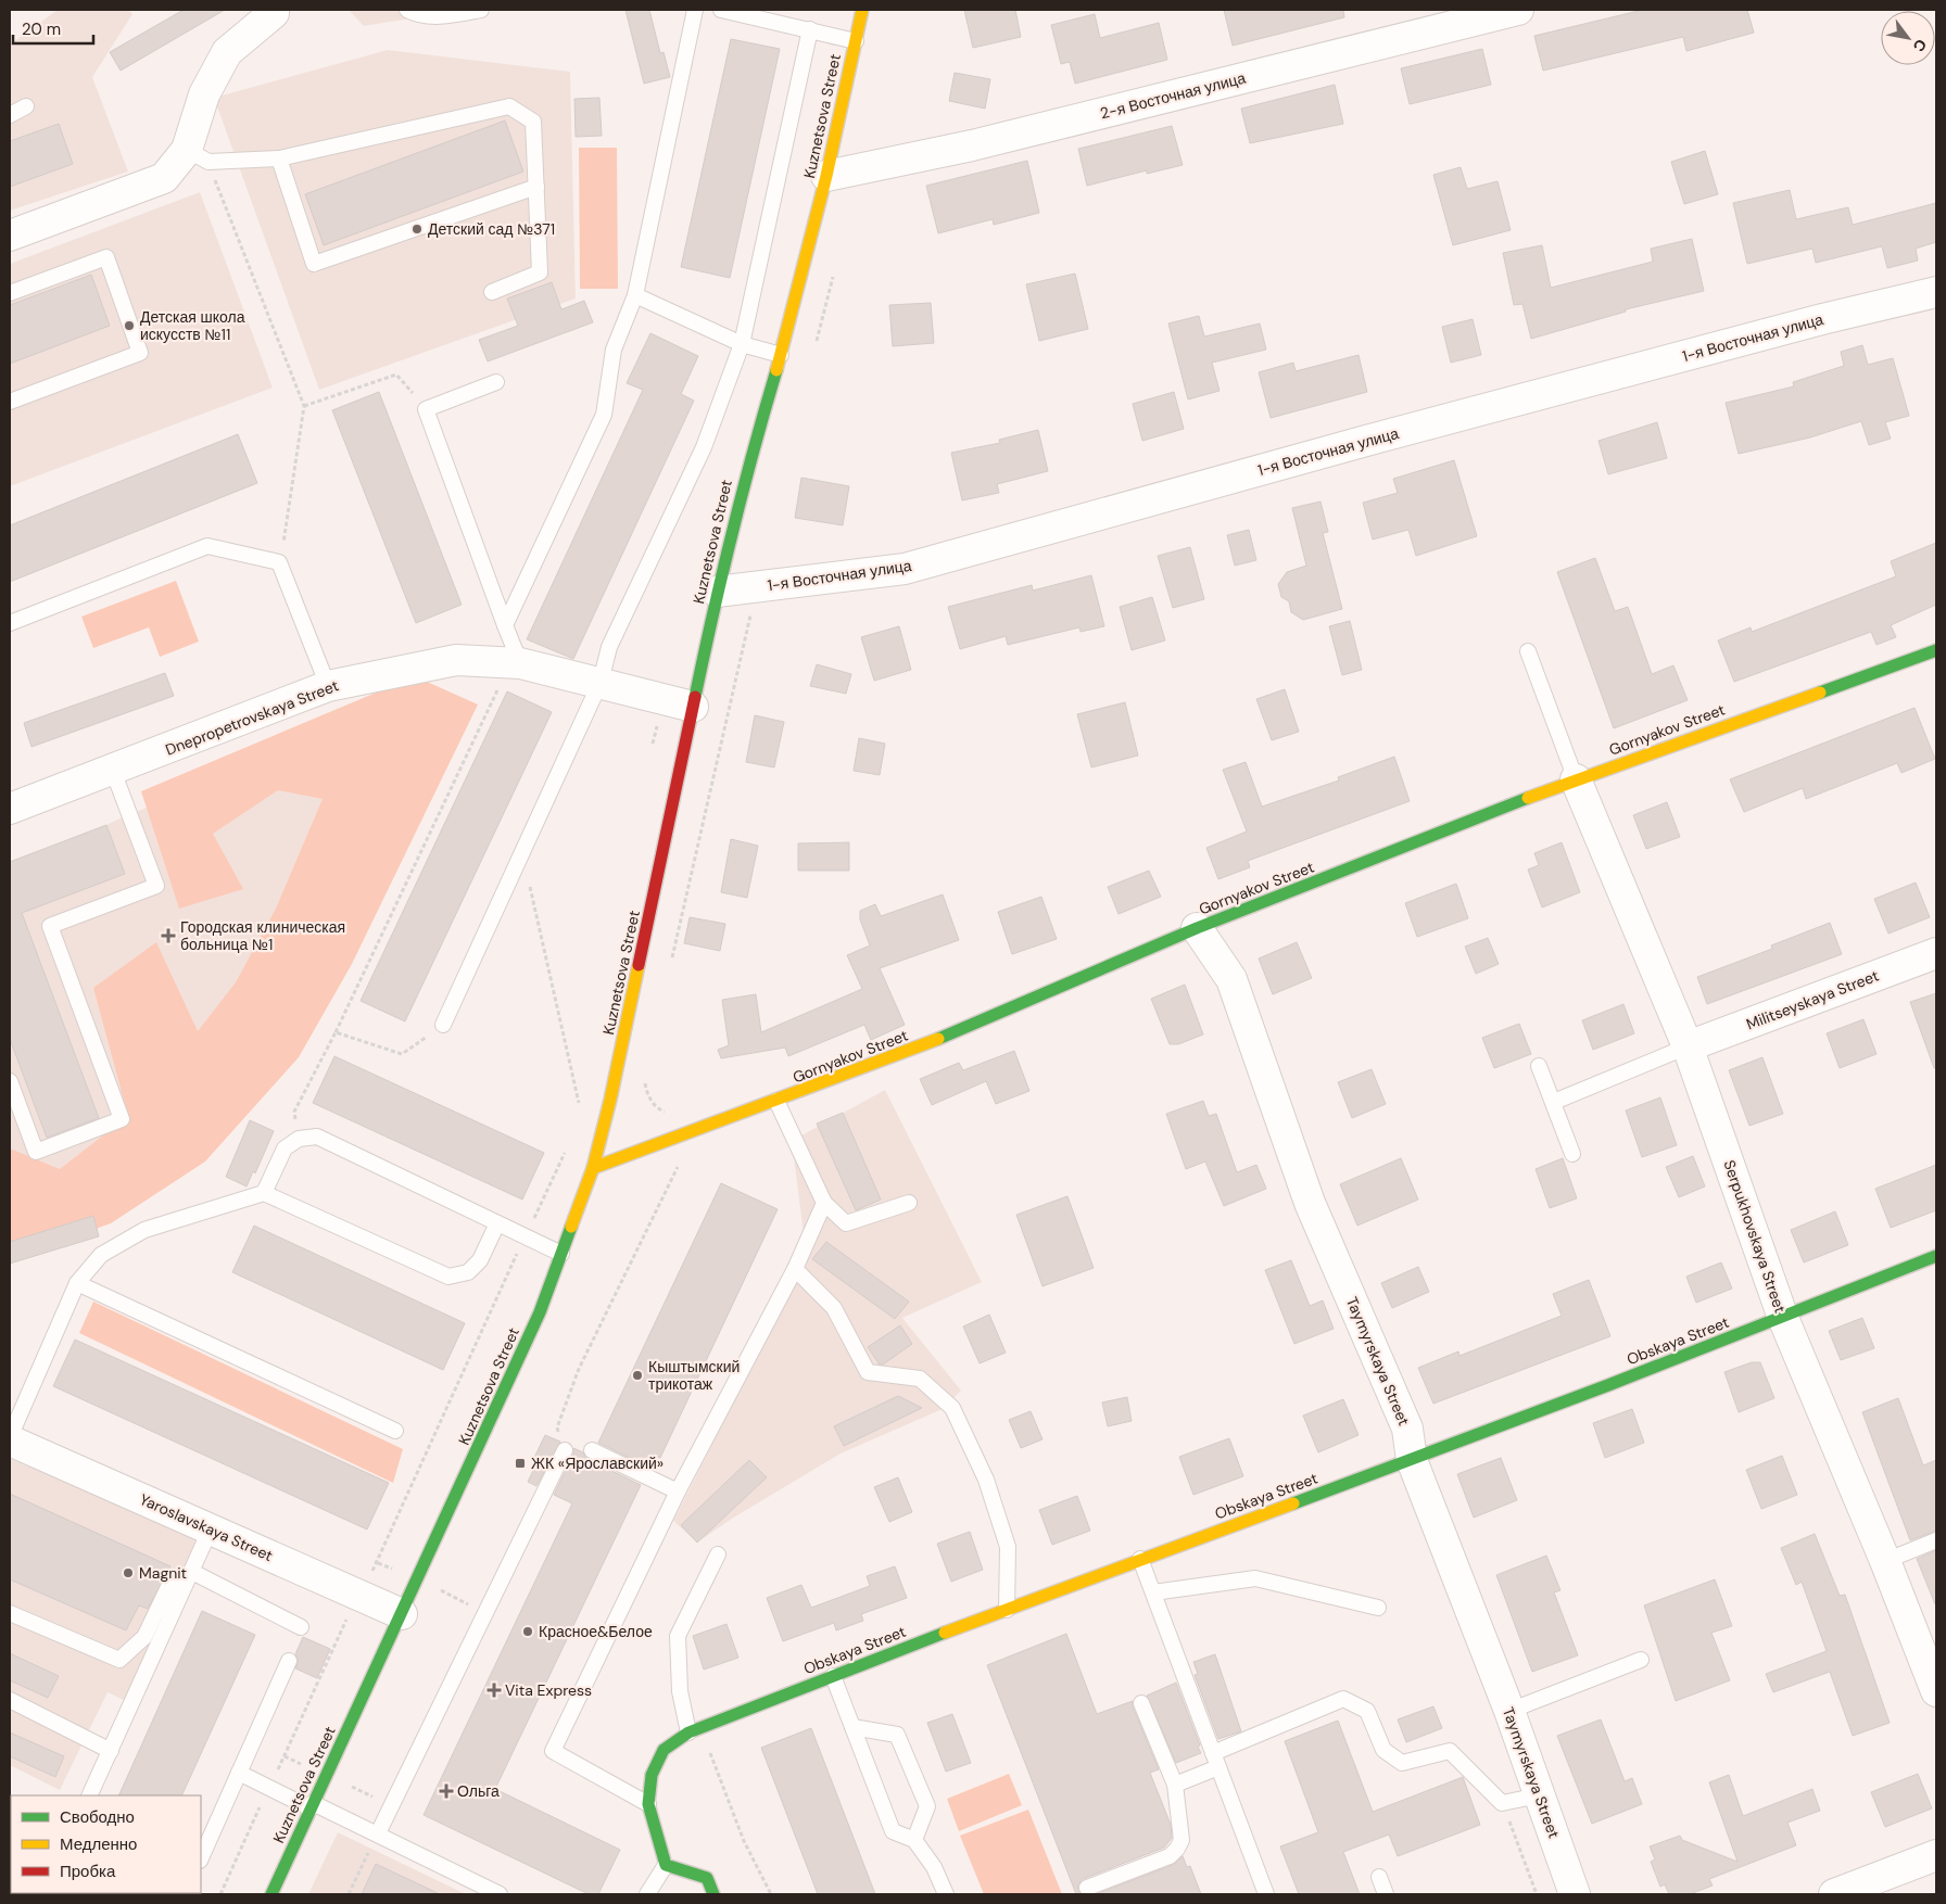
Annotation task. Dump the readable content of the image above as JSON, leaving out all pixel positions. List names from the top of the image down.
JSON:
{
  "streets": {
    "street": [
      "2-я Восточная улица",
      "Kuznetsova Street",
      "1-я Восточная улица",
      "Dnepropetrovskaya Street",
      "Gornyakov Street",
      "Militseyskaya Street",
      "Serpukhovskaya Street",
      "Obskaya Street",
      "Taymyrskaya Street",
      "Yaroslavskaya Street"
    ]
  },
  "crossings": [
    ["2-я Восточная улица", "Kuznetsova Street"],
    ["Kuznetsova Street", "1-я Восточная улица"],
    ["Kuznetsova Street", "Dnepropetrovskaya Street"],
    ["Kuznetsova Street", "Gornyakov Street"],
    ["Kuznetsova Street", "Yaroslavskaya Street"],
    ["Gornyakov Street", "Serpukhovskaya Street"],
    ["Gornyakov Street", "Taymyrskaya Street"],
    ["Militseyskaya Street", "Serpukhovskaya Street"],
    ["Serpukhovskaya Street", "Obskaya Street"],
    ["Obskaya Street", "Taymyrskaya Street"]
  ],
  "places": {
    "other": [
      "Детский сад №371",
      "Детская школа искусств №11",
      "Кыштымский трикотаж",
      "Magnit",
      "Красное&Белое"
    ],
    "health": ["Городская клиническая больница №1", "Vita Express", "Ольга"],
    "transit": ["ЖК «Ярославский»"]
  },
  "legend": ["Свободно", "Медленно", "Пробка"],
  "scale_bar": "20 m",
  "north": "bottom right"
}
